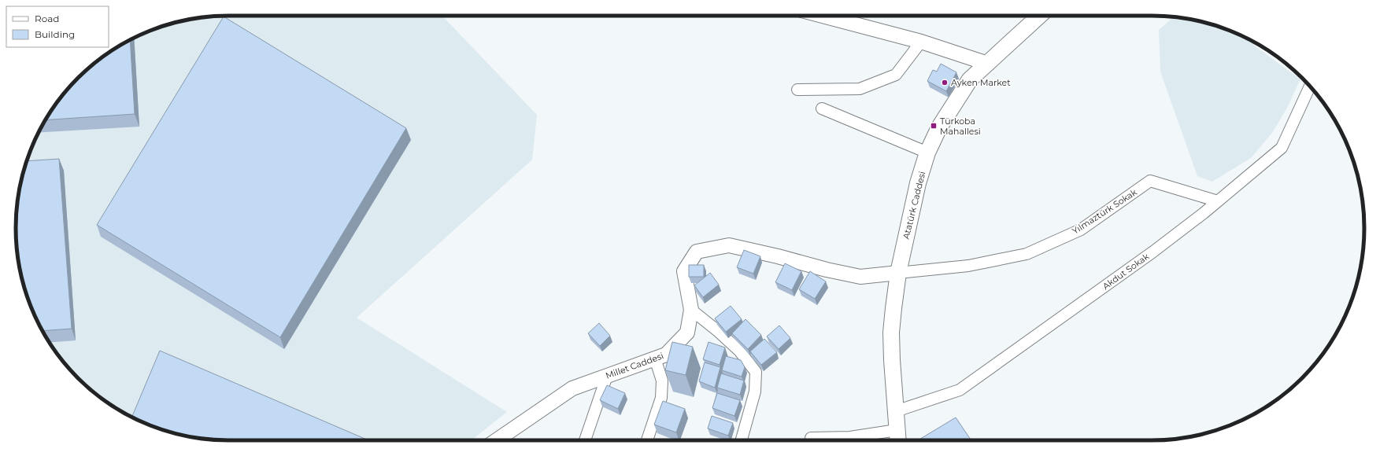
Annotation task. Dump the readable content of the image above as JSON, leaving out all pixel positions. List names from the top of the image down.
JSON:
{
  "streets": {
    "main road": ["Atatürk Caddesi"],
    "street": ["Yılmaztürk Sokak", "Akdut Sokak", "Millet Caddesi"]
  },
  "crossings": [
    ["Atatürk Caddesi", "Yılmaztürk Sokak"],
    ["Atatürk Caddesi", "Akdut Sokak"],
    ["Atatürk Caddesi", "Millet Caddesi"],
    ["Yılmaztürk Sokak", "Akdut Sokak"],
    ["Yılmaztürk Sokak", "Millet Caddesi"]
  ],
  "places": {
    "other": ["Ayken Market"],
    "transit": ["Türkoba Mahallesi"]
  },
  "legend": ["Road", "Building"]
}
